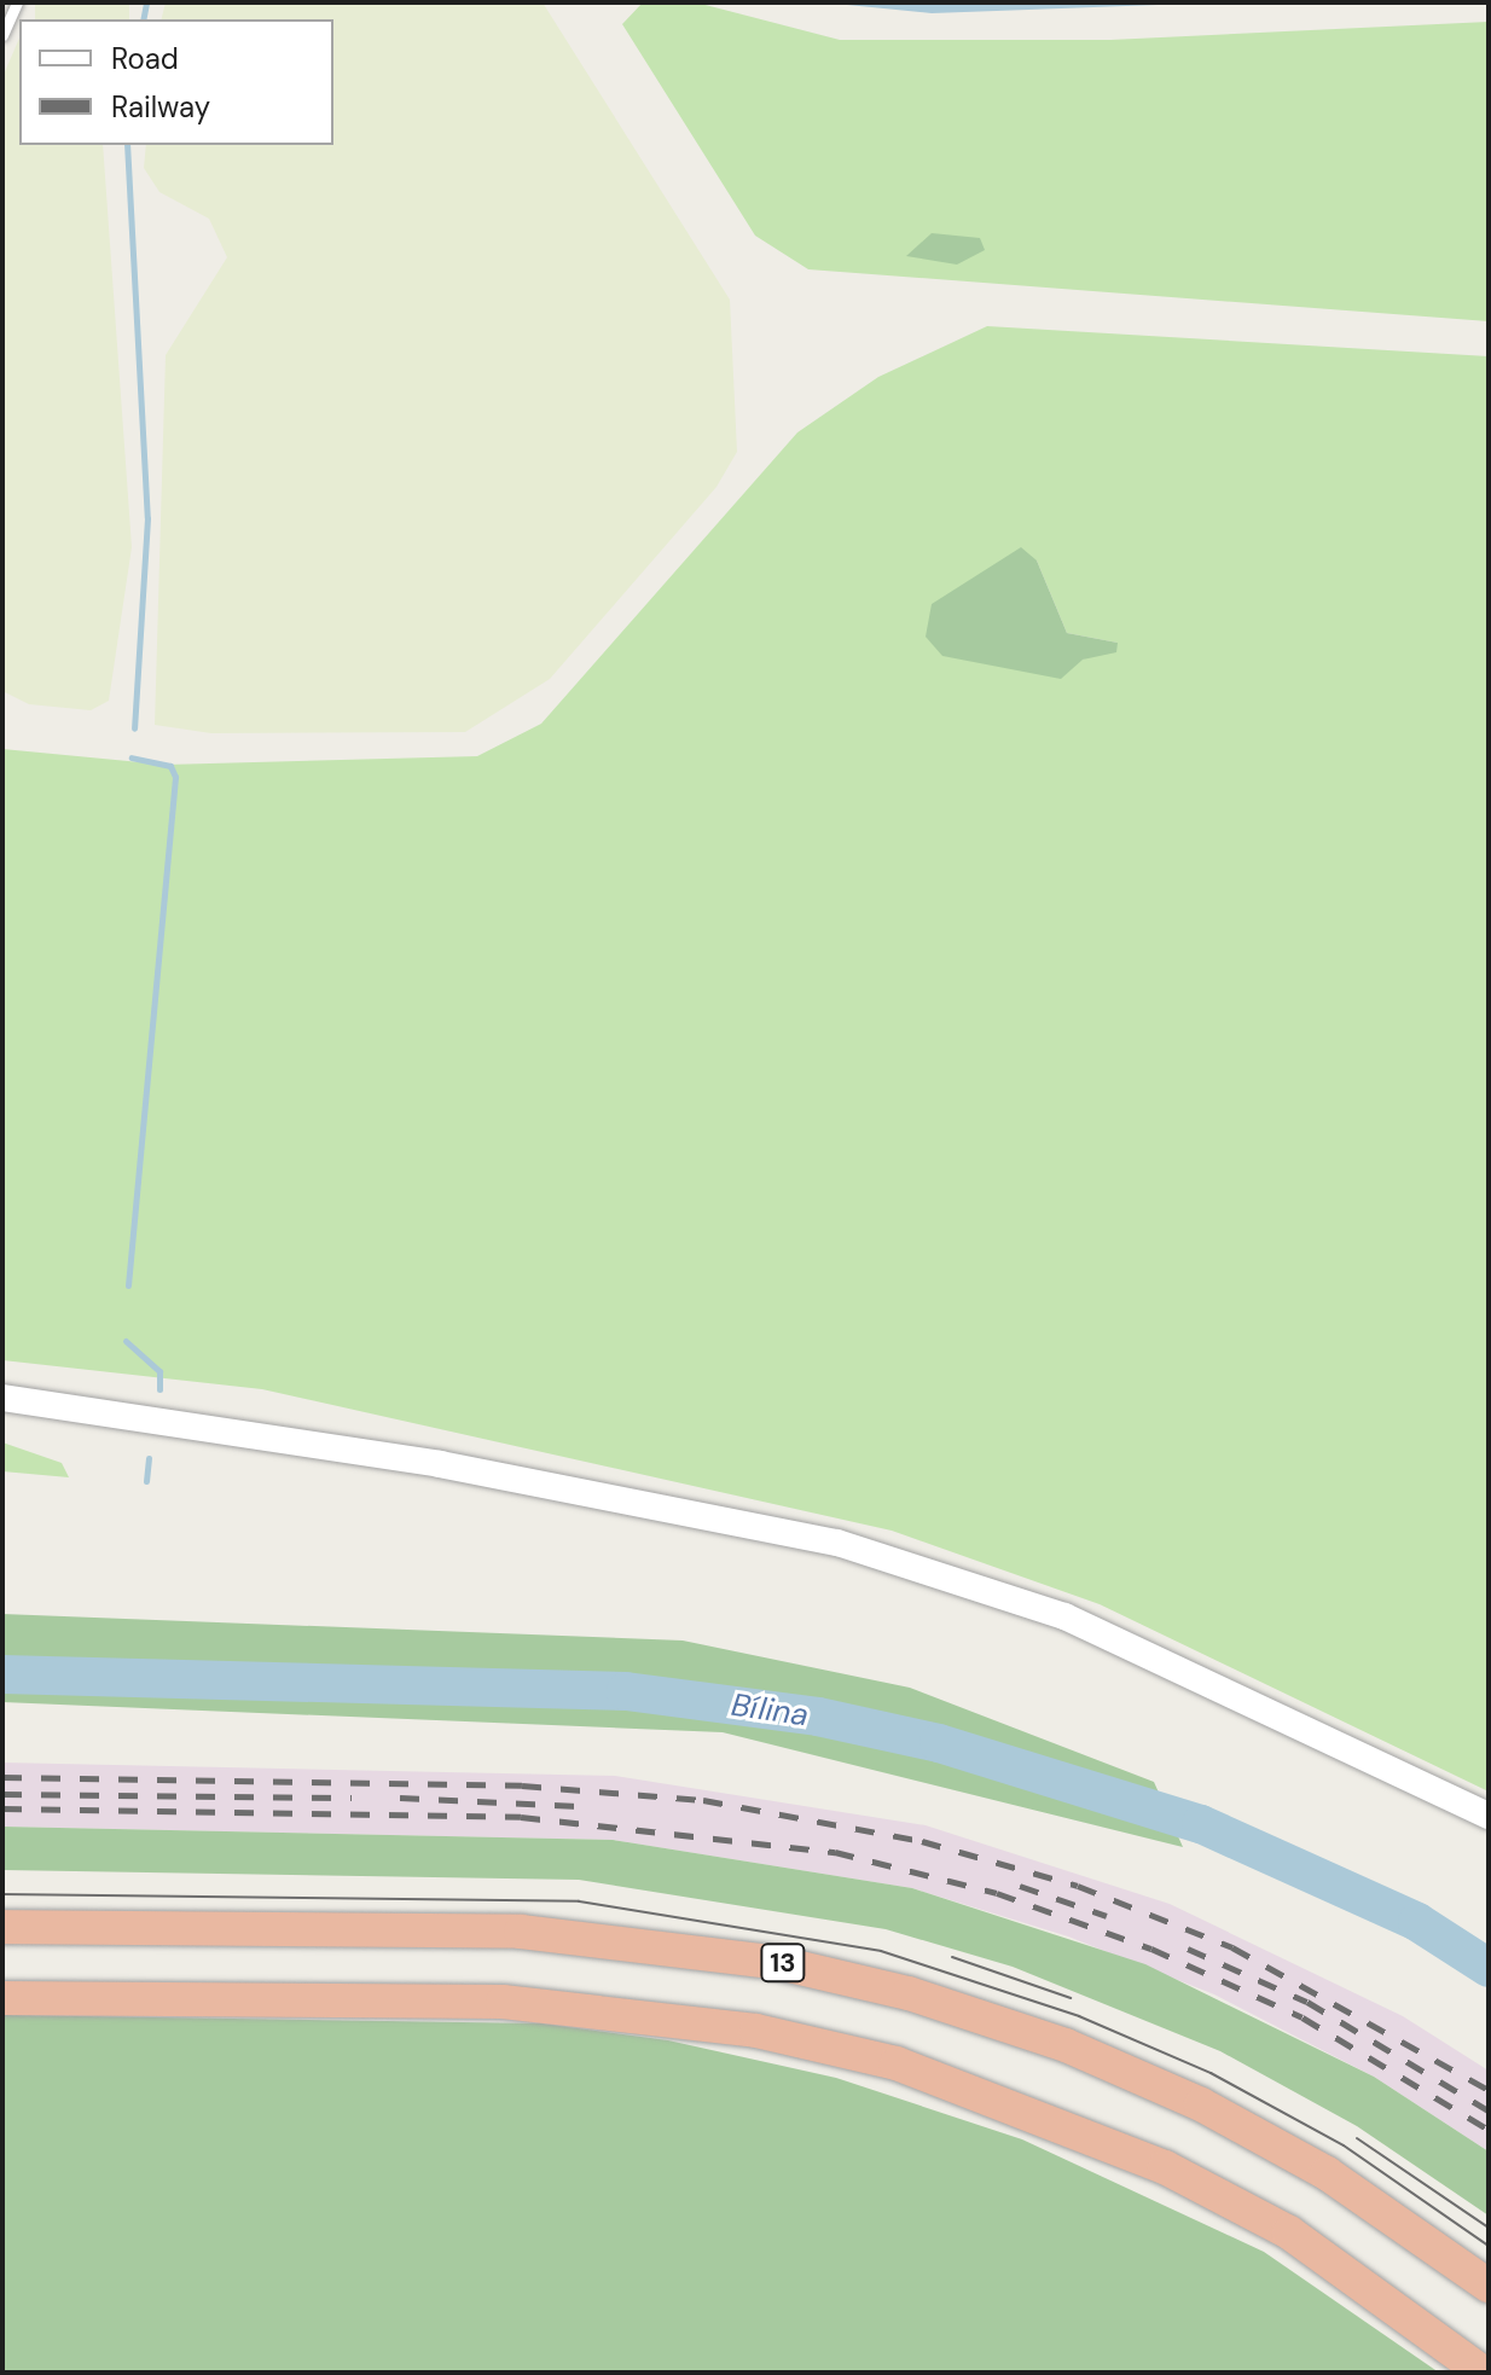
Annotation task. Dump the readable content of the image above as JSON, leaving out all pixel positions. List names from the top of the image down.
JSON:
{
  "streets": {
    "highway": ["13"]
  },
  "water": ["Bílina"],
  "legend": ["Road", "Railway"]
}
